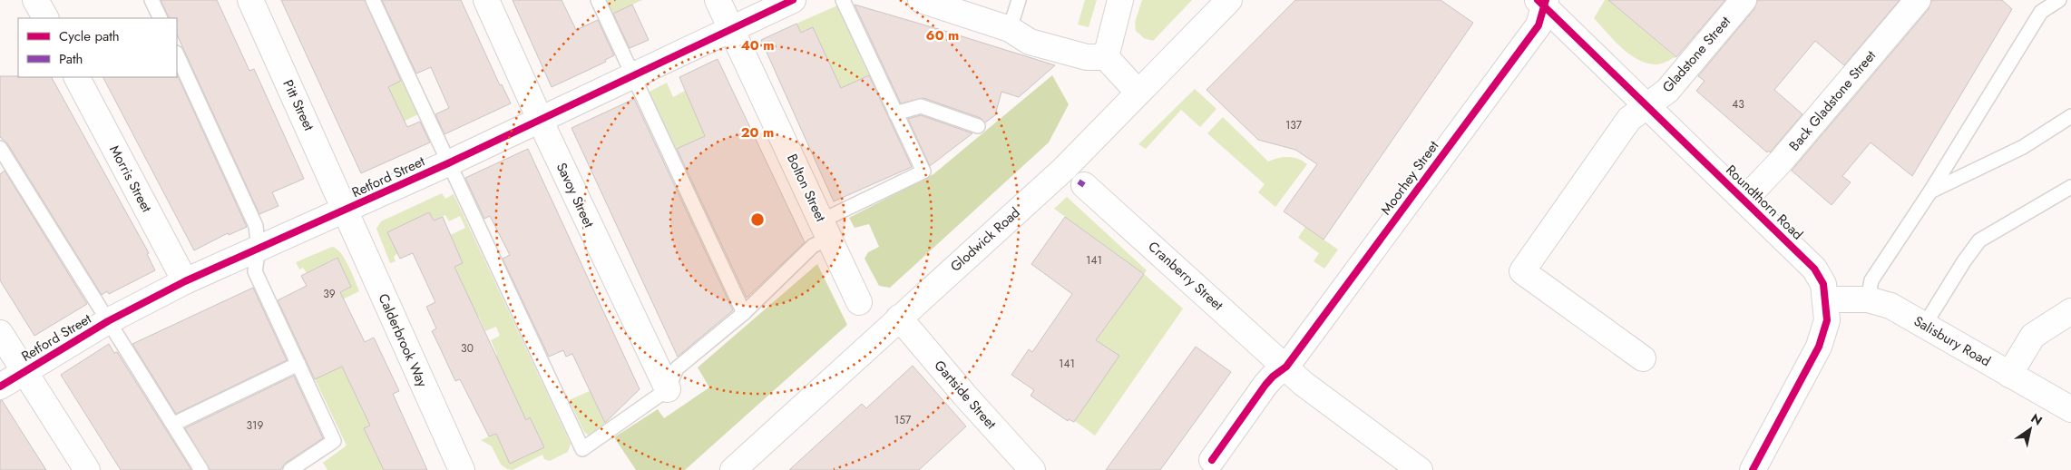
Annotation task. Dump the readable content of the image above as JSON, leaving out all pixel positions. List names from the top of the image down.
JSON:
{
  "streets": {
    "street": [
      "Gladstone Street",
      "Back Gladstone Street",
      "Pitt Street",
      "Retford Street",
      "Moorhey Street",
      "Morris Street",
      "Bolton Street",
      "Savoy Street",
      "Roundthorn Road",
      "Glodwick Road",
      "Cranberry Street",
      "Calderbrook Way",
      "Salisbury Road",
      "Gartside Street"
    ]
  },
  "crossings": [
    ["Gladstone Street", "Roundthorn Road"],
    ["Back Gladstone Street", "Roundthorn Road"],
    ["Pitt Street", "Retford Street"],
    ["Pitt Street", "Calderbrook Way"],
    ["Retford Street", "Morris Street"],
    ["Retford Street", "Bolton Street"],
    ["Retford Street", "Savoy Street"],
    ["Retford Street", "Calderbrook Way"],
    ["Moorhey Street", "Roundthorn Road"],
    ["Moorhey Street", "Cranberry Street"],
    ["Roundthorn Road", "Salisbury Road"],
    ["Glodwick Road", "Gartside Street"]
  ],
  "house_numbers": [
    "43",
    "137",
    "141",
    "39",
    "30",
    "141",
    "157",
    "319"
  ],
  "legend": ["Cycle path", "Path"],
  "north": "top right",
  "rings": ["60 m", "40 m", "20 m"]
}
